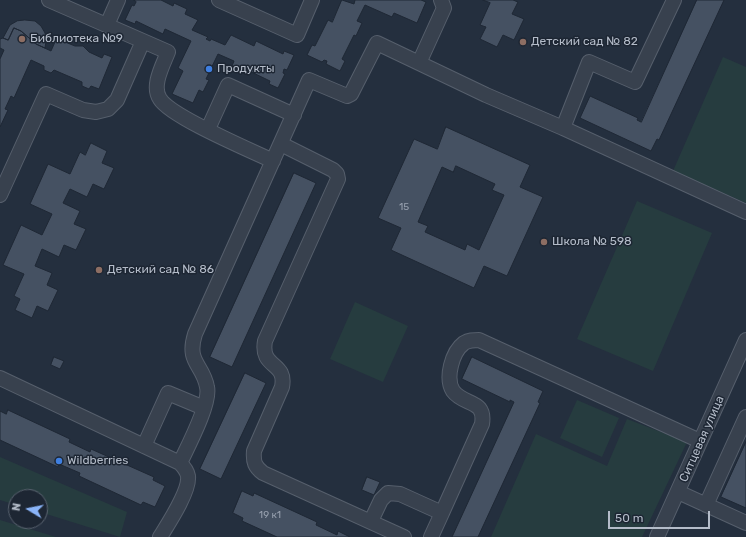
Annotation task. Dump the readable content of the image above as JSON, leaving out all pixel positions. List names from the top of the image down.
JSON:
{
  "streets": {
    "street": ["Ситцевая улица"]
  },
  "places": [
    "Библиотека №9",
    "Детский сад № 82",
    "Продукты",
    "Школа № 598",
    "Детский сад № 86",
    "Wildberries"
  ],
  "house_numbers": ["15", "19 к1"],
  "scale_bar": "50 m",
  "north": "left"
}
